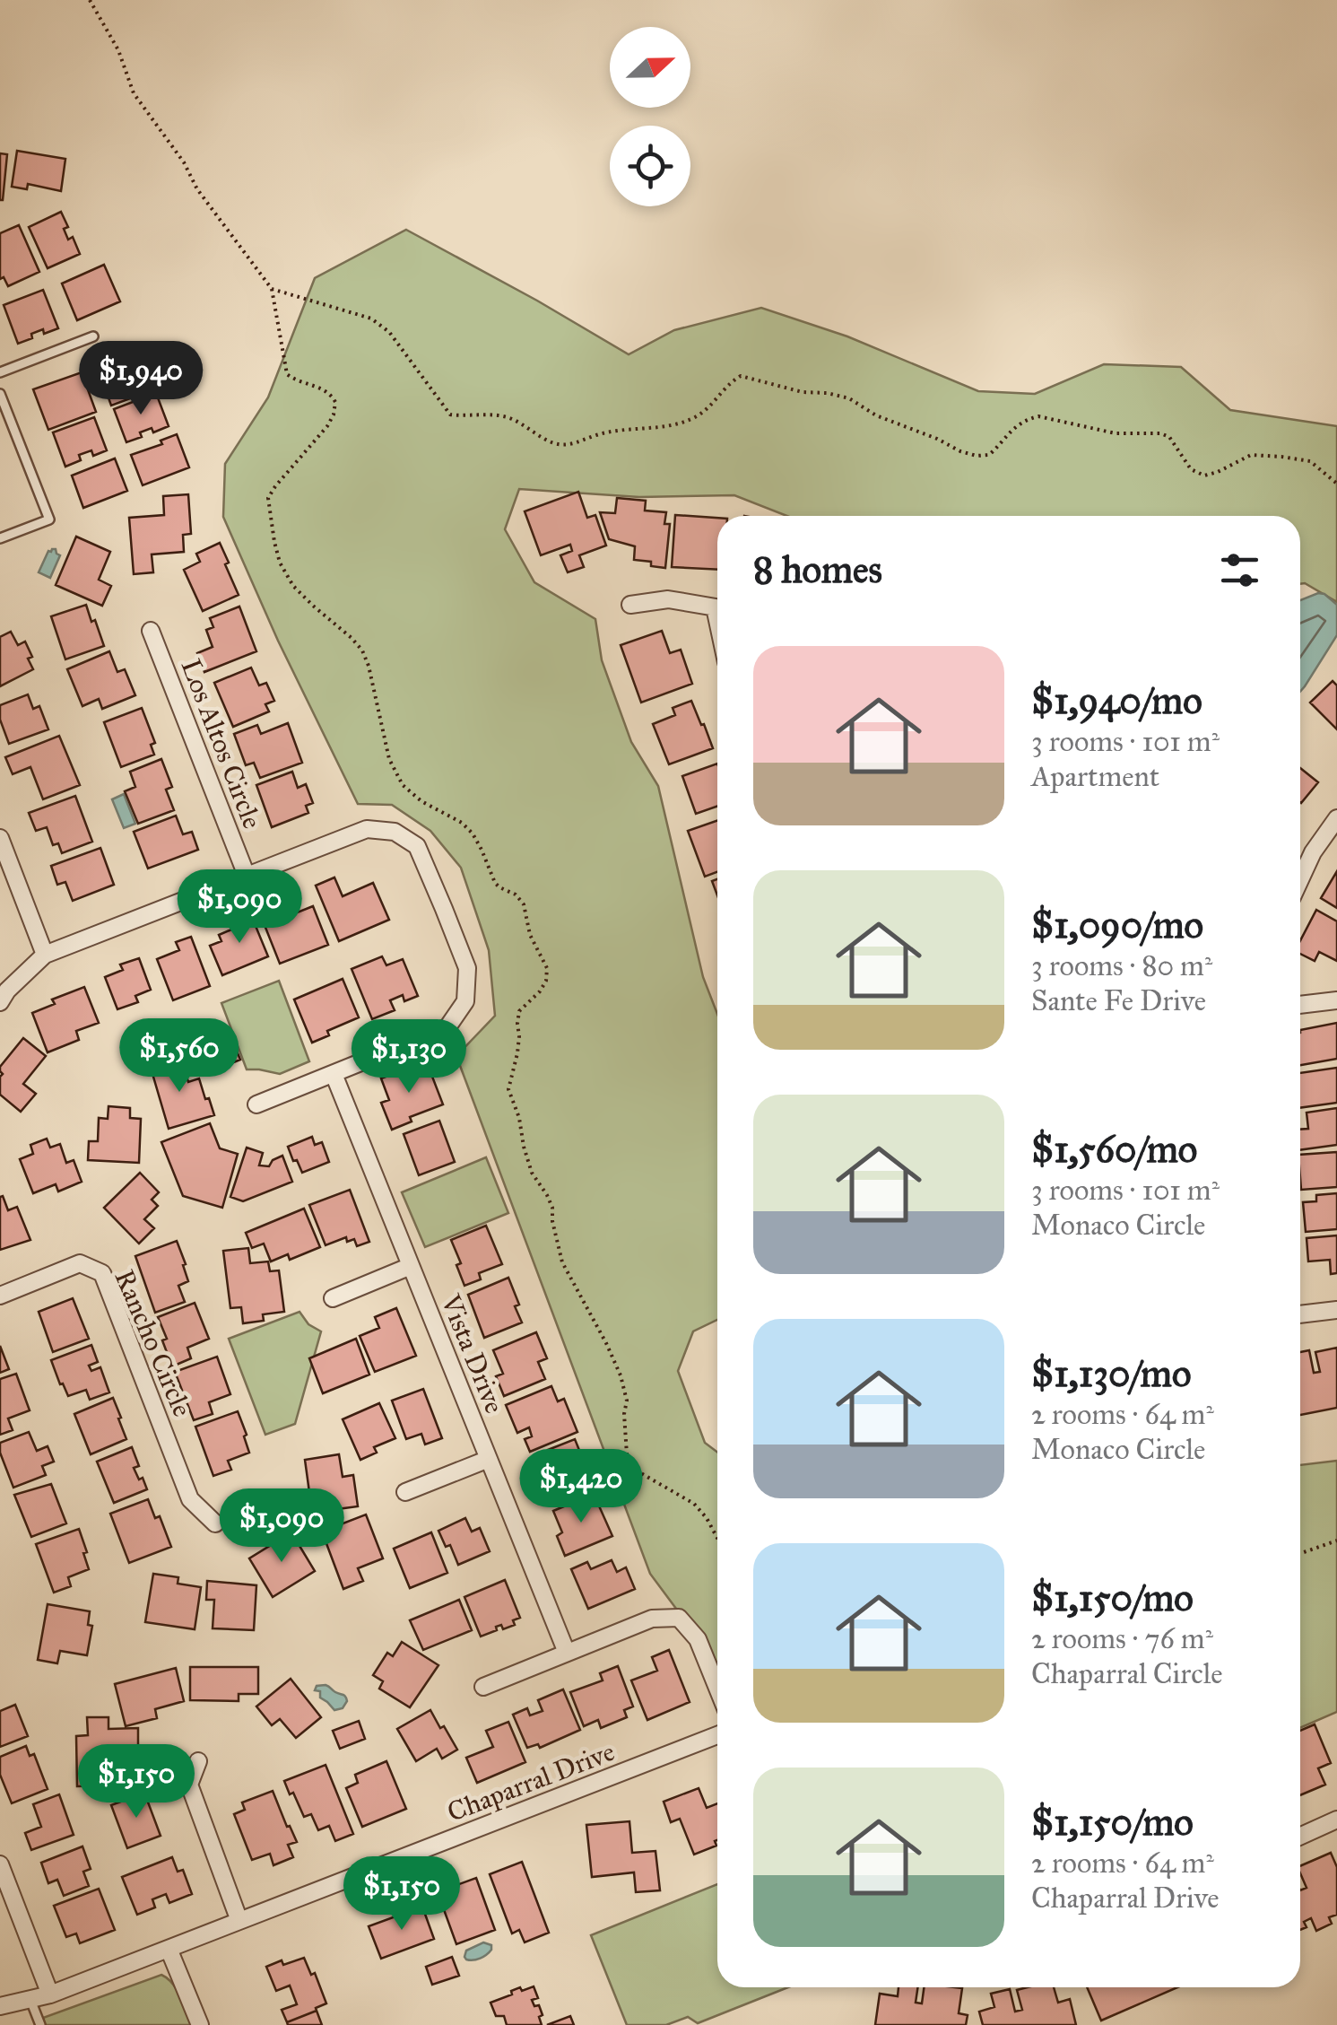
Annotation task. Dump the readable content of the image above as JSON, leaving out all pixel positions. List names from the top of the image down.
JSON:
{
  "streets": {
    "street": [
      "Los Altos Circle",
      "Rancho Circle",
      "Vista Drive",
      "Chaparral Drive"
    ]
  },
  "north": "right",
  "page": {
    "price": [
      "$1,940",
      "$1,090",
      "$1,560",
      "$1,130",
      "$1,420",
      "$1,090",
      "$1,150",
      "$1,150"
    ],
    "heading": "8 homes",
    "list": [
      {
        "name": "$1,940/mo",
        "note": "3 rooms · 101 m² · Apartment"
      },
      {
        "name": "$1,090/mo",
        "note": "3 rooms · 80 m² · Sante Fe Drive"
      },
      {
        "name": "$1,560/mo",
        "note": "3 rooms · 101 m² · Monaco Circle"
      },
      {
        "name": "$1,130/mo",
        "note": "2 rooms · 64 m² · Monaco Circle"
      },
      {
        "name": "$1,150/mo",
        "note": "2 rooms · 76 m² · Chaparral Circle"
      },
      {
        "name": "$1,150/mo",
        "note": "2 rooms · 64 m² · Chaparral Drive"
      }
    ]
  }
}
